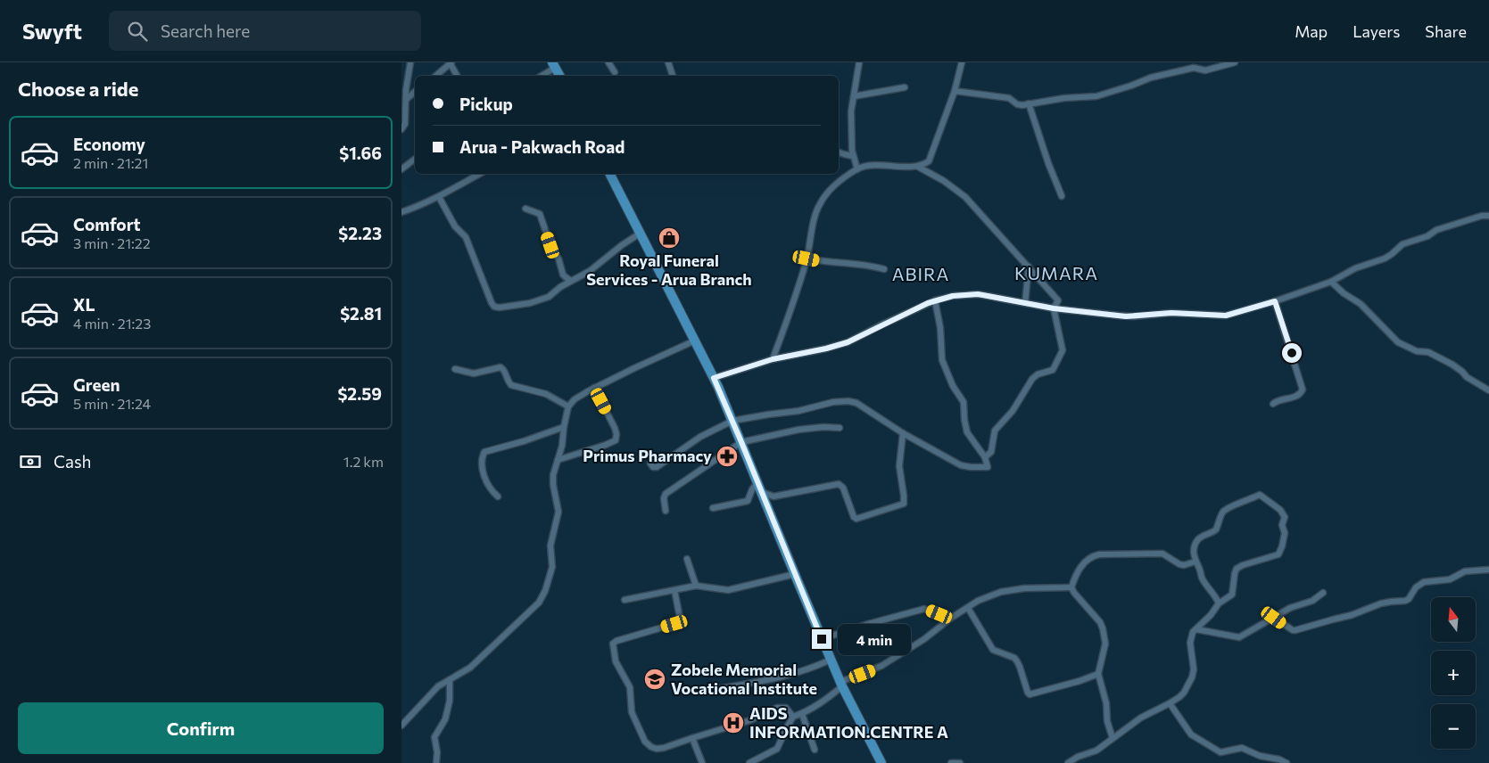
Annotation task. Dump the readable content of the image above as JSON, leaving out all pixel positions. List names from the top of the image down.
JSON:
{
  "districts": ["KUMARA", "ABIRA"],
  "places": {
    "shop": ["Royal Funeral Services - Arua Branch"],
    "pharmacy": ["Primus Pharmacy"],
    "school or university": ["Zobele Memorial Vocational Institute"],
    "hospital": ["AIDS INFORMATION.CENTRE A"]
  },
  "north": "top",
  "page": {
    "header": "Swyft",
    "search": "Search here",
    "nav": ["Map", "Layers", "Share"],
    "heading": "Choose a ride",
    "banner": ["Pickup", "Arua - Pakwach Road"],
    "list": [
      {
        "name": "Economy",
        "note": "2 min · 21:21",
        "value": "$1.66"
      },
      {
        "name": "Comfort",
        "note": "3 min · 21:22",
        "value": "$2.23"
      },
      {
        "name": "XL",
        "note": "4 min · 21:23",
        "value": "$2.81"
      },
      {
        "name": "Green",
        "note": "5 min · 21:24",
        "value": "$2.59"
      }
    ],
    "pay": ["Cash", "1.2 km"],
    "map_buttons": ["+", "−"],
    "bubble": "4 min",
    "buttons": "Confirm"
  }
}
